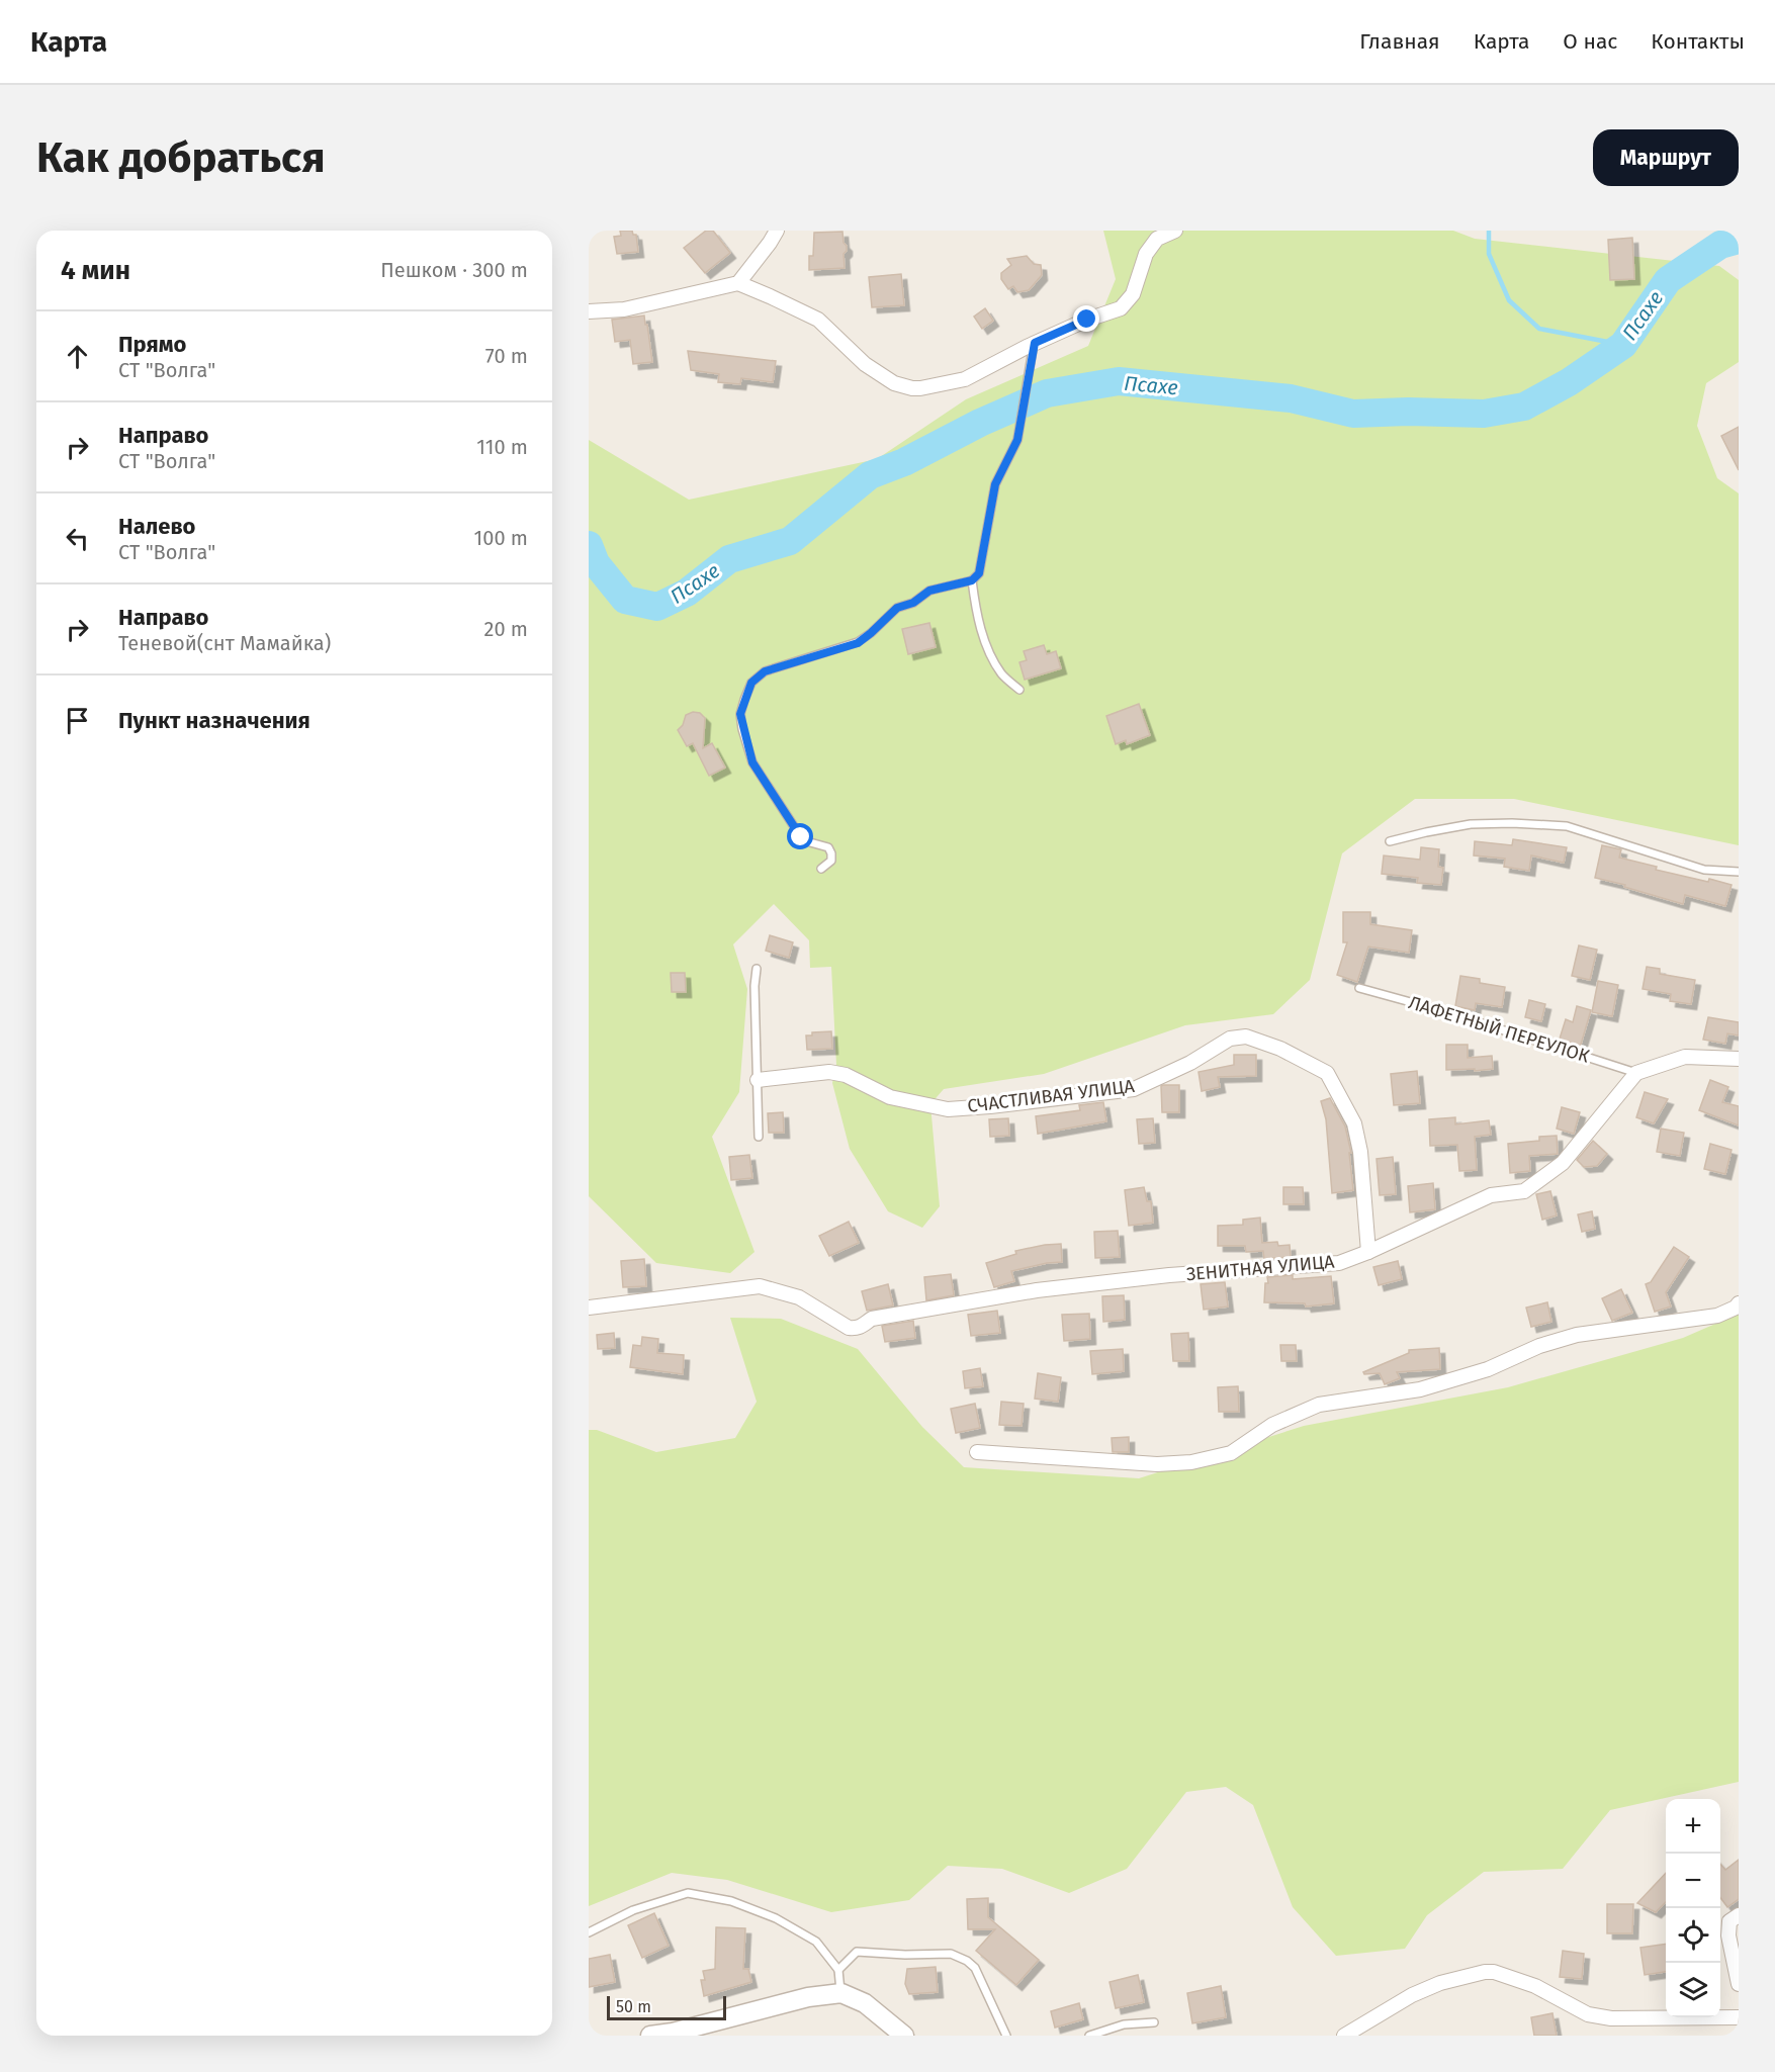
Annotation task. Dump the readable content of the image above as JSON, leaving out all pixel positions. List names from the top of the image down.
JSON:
{
  "streets": {
    "street": ["СЧАСТЛИВАЯ УЛИЦА", "ЗЕНИТНАЯ УЛИЦА"],
    "lane": ["ЛАФЕТНЫЙ ПЕРЕУЛОК"]
  },
  "crossings": [
    ["ЛАФЕТНЫЙ ПЕРЕУЛОК", "ЗЕНИТНАЯ УЛИЦА"],
    ["СЧАСТЛИВАЯ УЛИЦА", "ЗЕНИТНАЯ УЛИЦА"]
  ],
  "water": ["Псахе"],
  "scale_bar": "50 m",
  "page": {
    "header": "Карта",
    "nav": [
      "Главная",
      "Карта",
      "О нас",
      "Контакты"
    ],
    "buttons": "Маршрут",
    "title": "Как добраться",
    "heading": ["4 мин", "Пешком · 300 m"],
    "list": [
      ["Прямо", "СТ \"Волга\"", "70 m"],
      ["Направо", "СТ \"Волга\"", "110 m"],
      ["Налево", "СТ \"Волга\"", "100 m"],
      ["Направо", "Теневой(снт Мамайка)", "20 m"],
      "Пункт назначения"
    ],
    "map_buttons": ["+", "−"],
    "scale": "50 m"
  }
}
